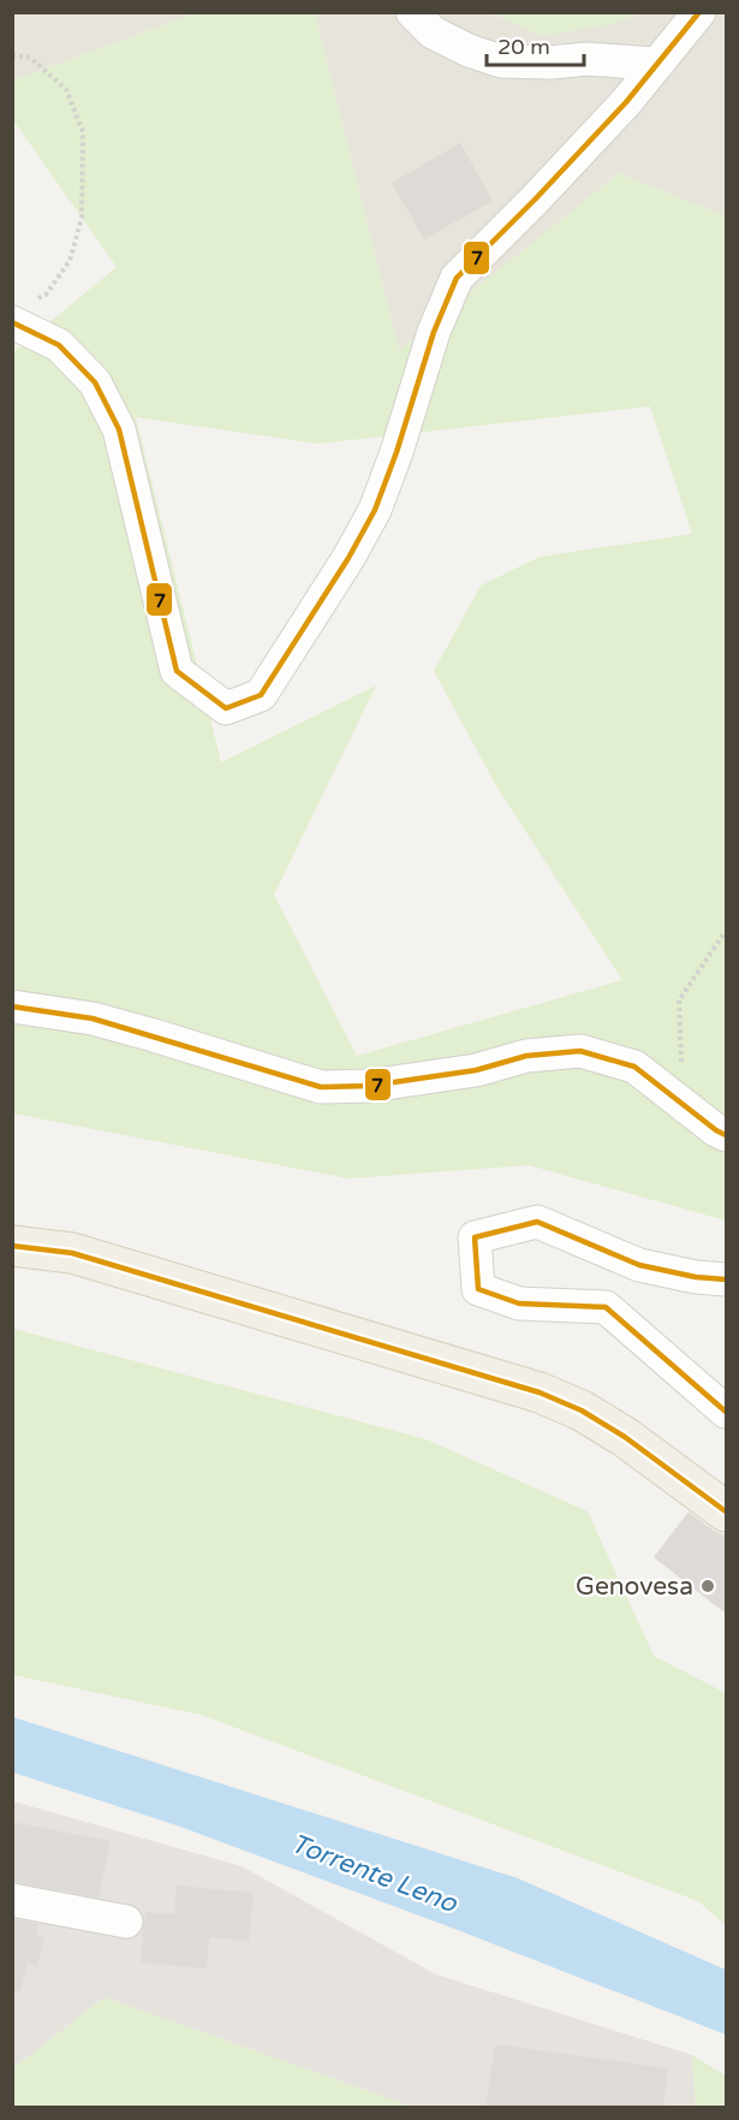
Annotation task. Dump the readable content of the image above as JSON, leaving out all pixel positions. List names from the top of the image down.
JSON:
{
  "water": ["Torrente Leno"],
  "places": ["Genovesa"],
  "lines": ["transit line 7"],
  "scale_bar": "20 m"
}
